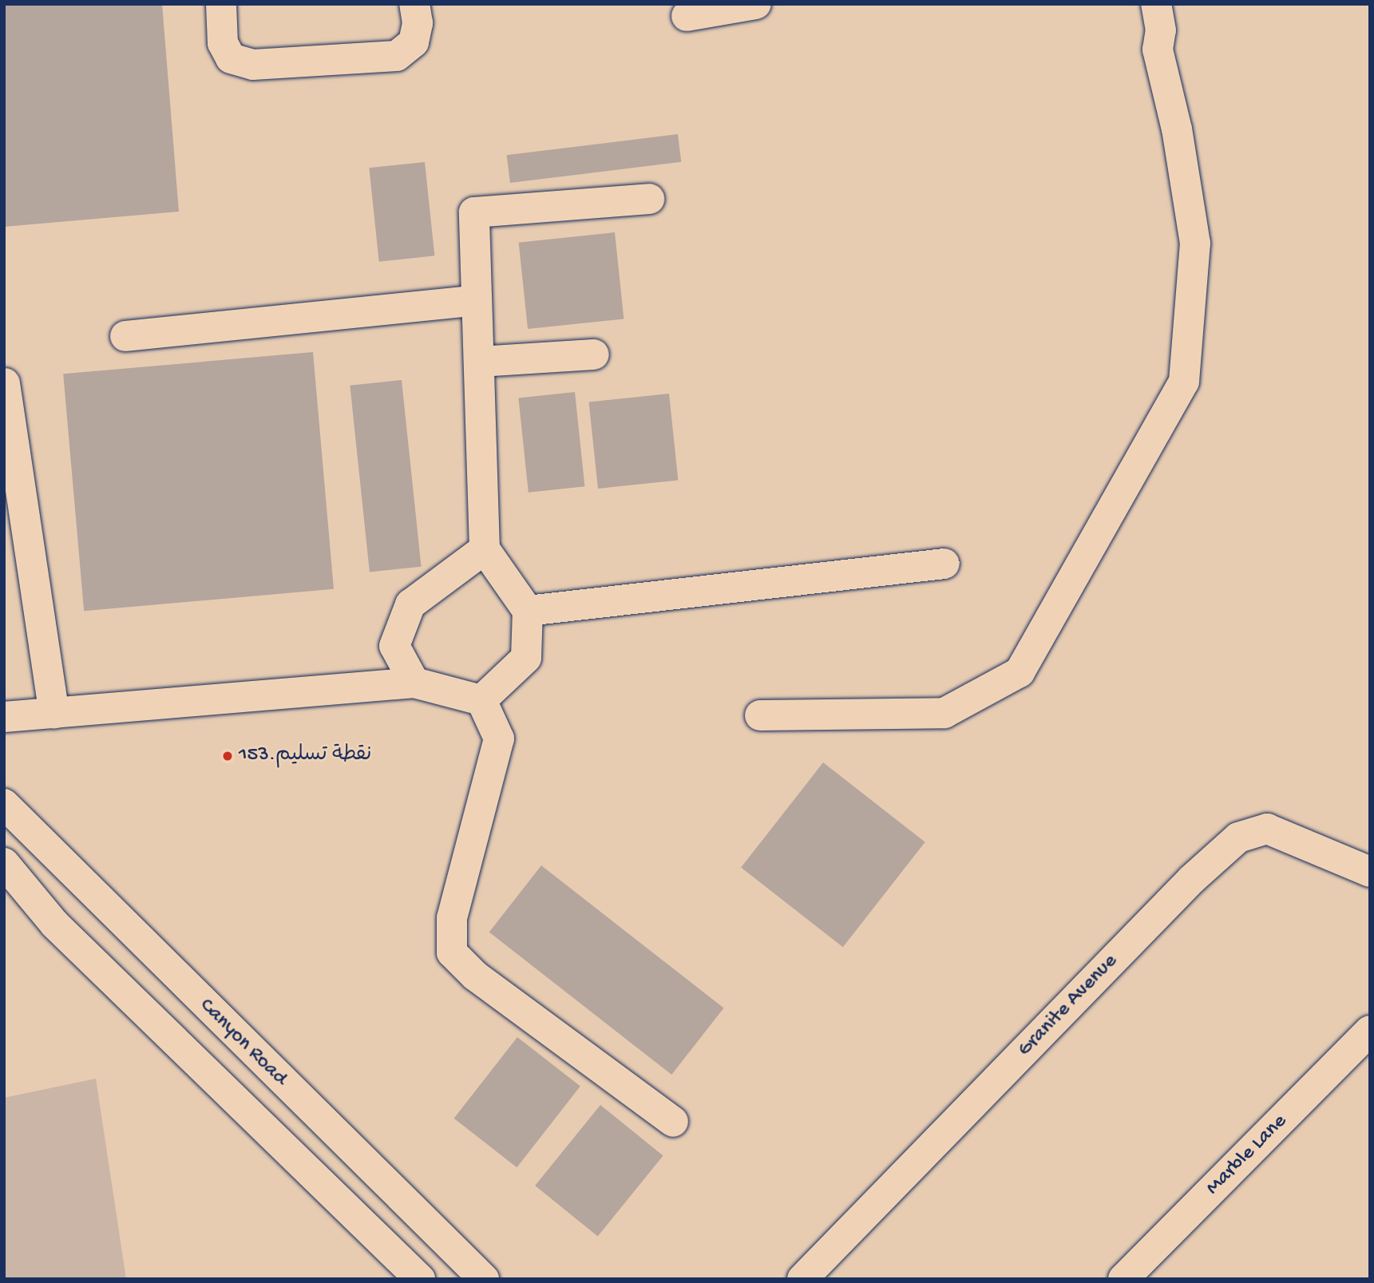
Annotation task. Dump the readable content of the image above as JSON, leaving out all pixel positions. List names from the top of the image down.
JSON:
{
  "streets": {
    "main road": ["Granite Avenue", "Canyon Road", "Marble Lane"]
  },
  "places": ["نقطة تسليم.153"]
}
